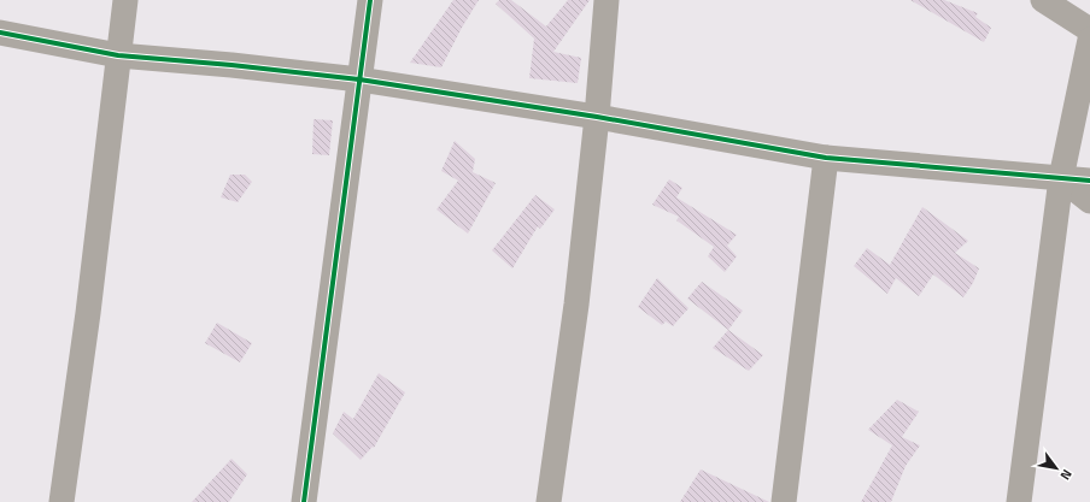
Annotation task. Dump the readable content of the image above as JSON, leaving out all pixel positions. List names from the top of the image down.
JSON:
{
  "north": "bottom right"
}
